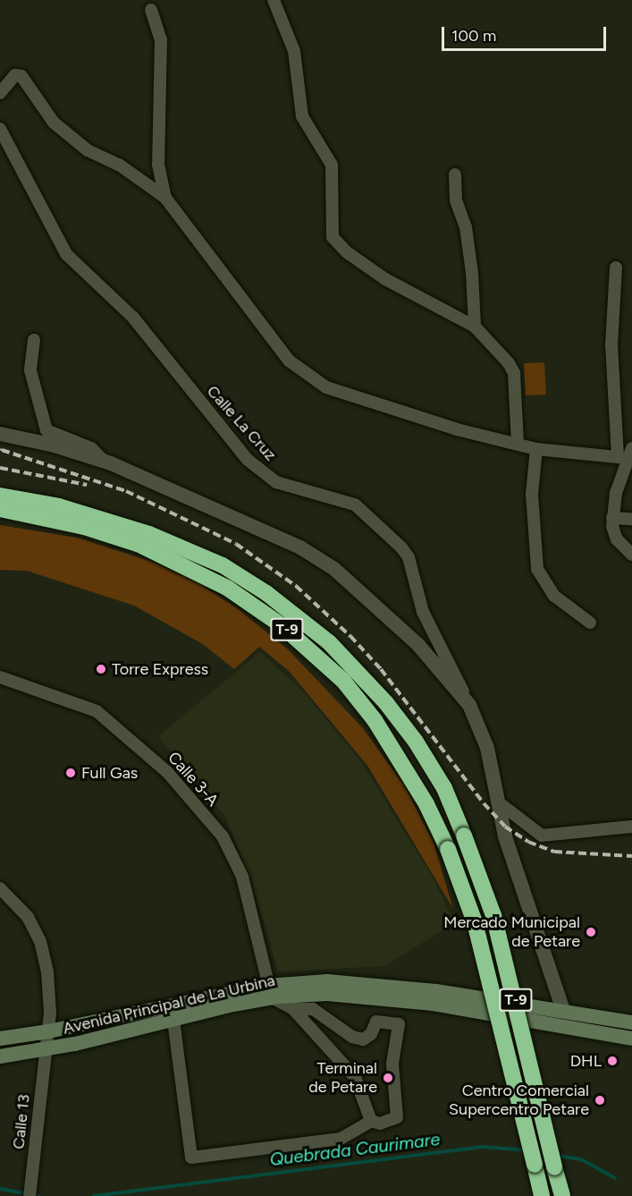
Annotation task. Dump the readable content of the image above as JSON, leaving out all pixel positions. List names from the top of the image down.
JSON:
{
  "streets": {
    "highway": ["T-9"],
    "main road": ["Avenida Principal de La Urbina"],
    "street": ["Calle La Cruz", "Calle 3-A", "Calle 13"]
  },
  "crossings": [
    ["Calle 3-A", "Avenida Principal de La Urbina"],
    ["Avenida Principal de La Urbina", "Calle 13"]
  ],
  "water": ["Quebrada Caurimare"],
  "places": [
    "Torre Express",
    "Full Gas",
    "Mercado Municipal de Petare",
    "DHL",
    "Terminal de Petare",
    "Centro Comercial Supercentro Petare"
  ],
  "scale_bar": "100 m"
}
